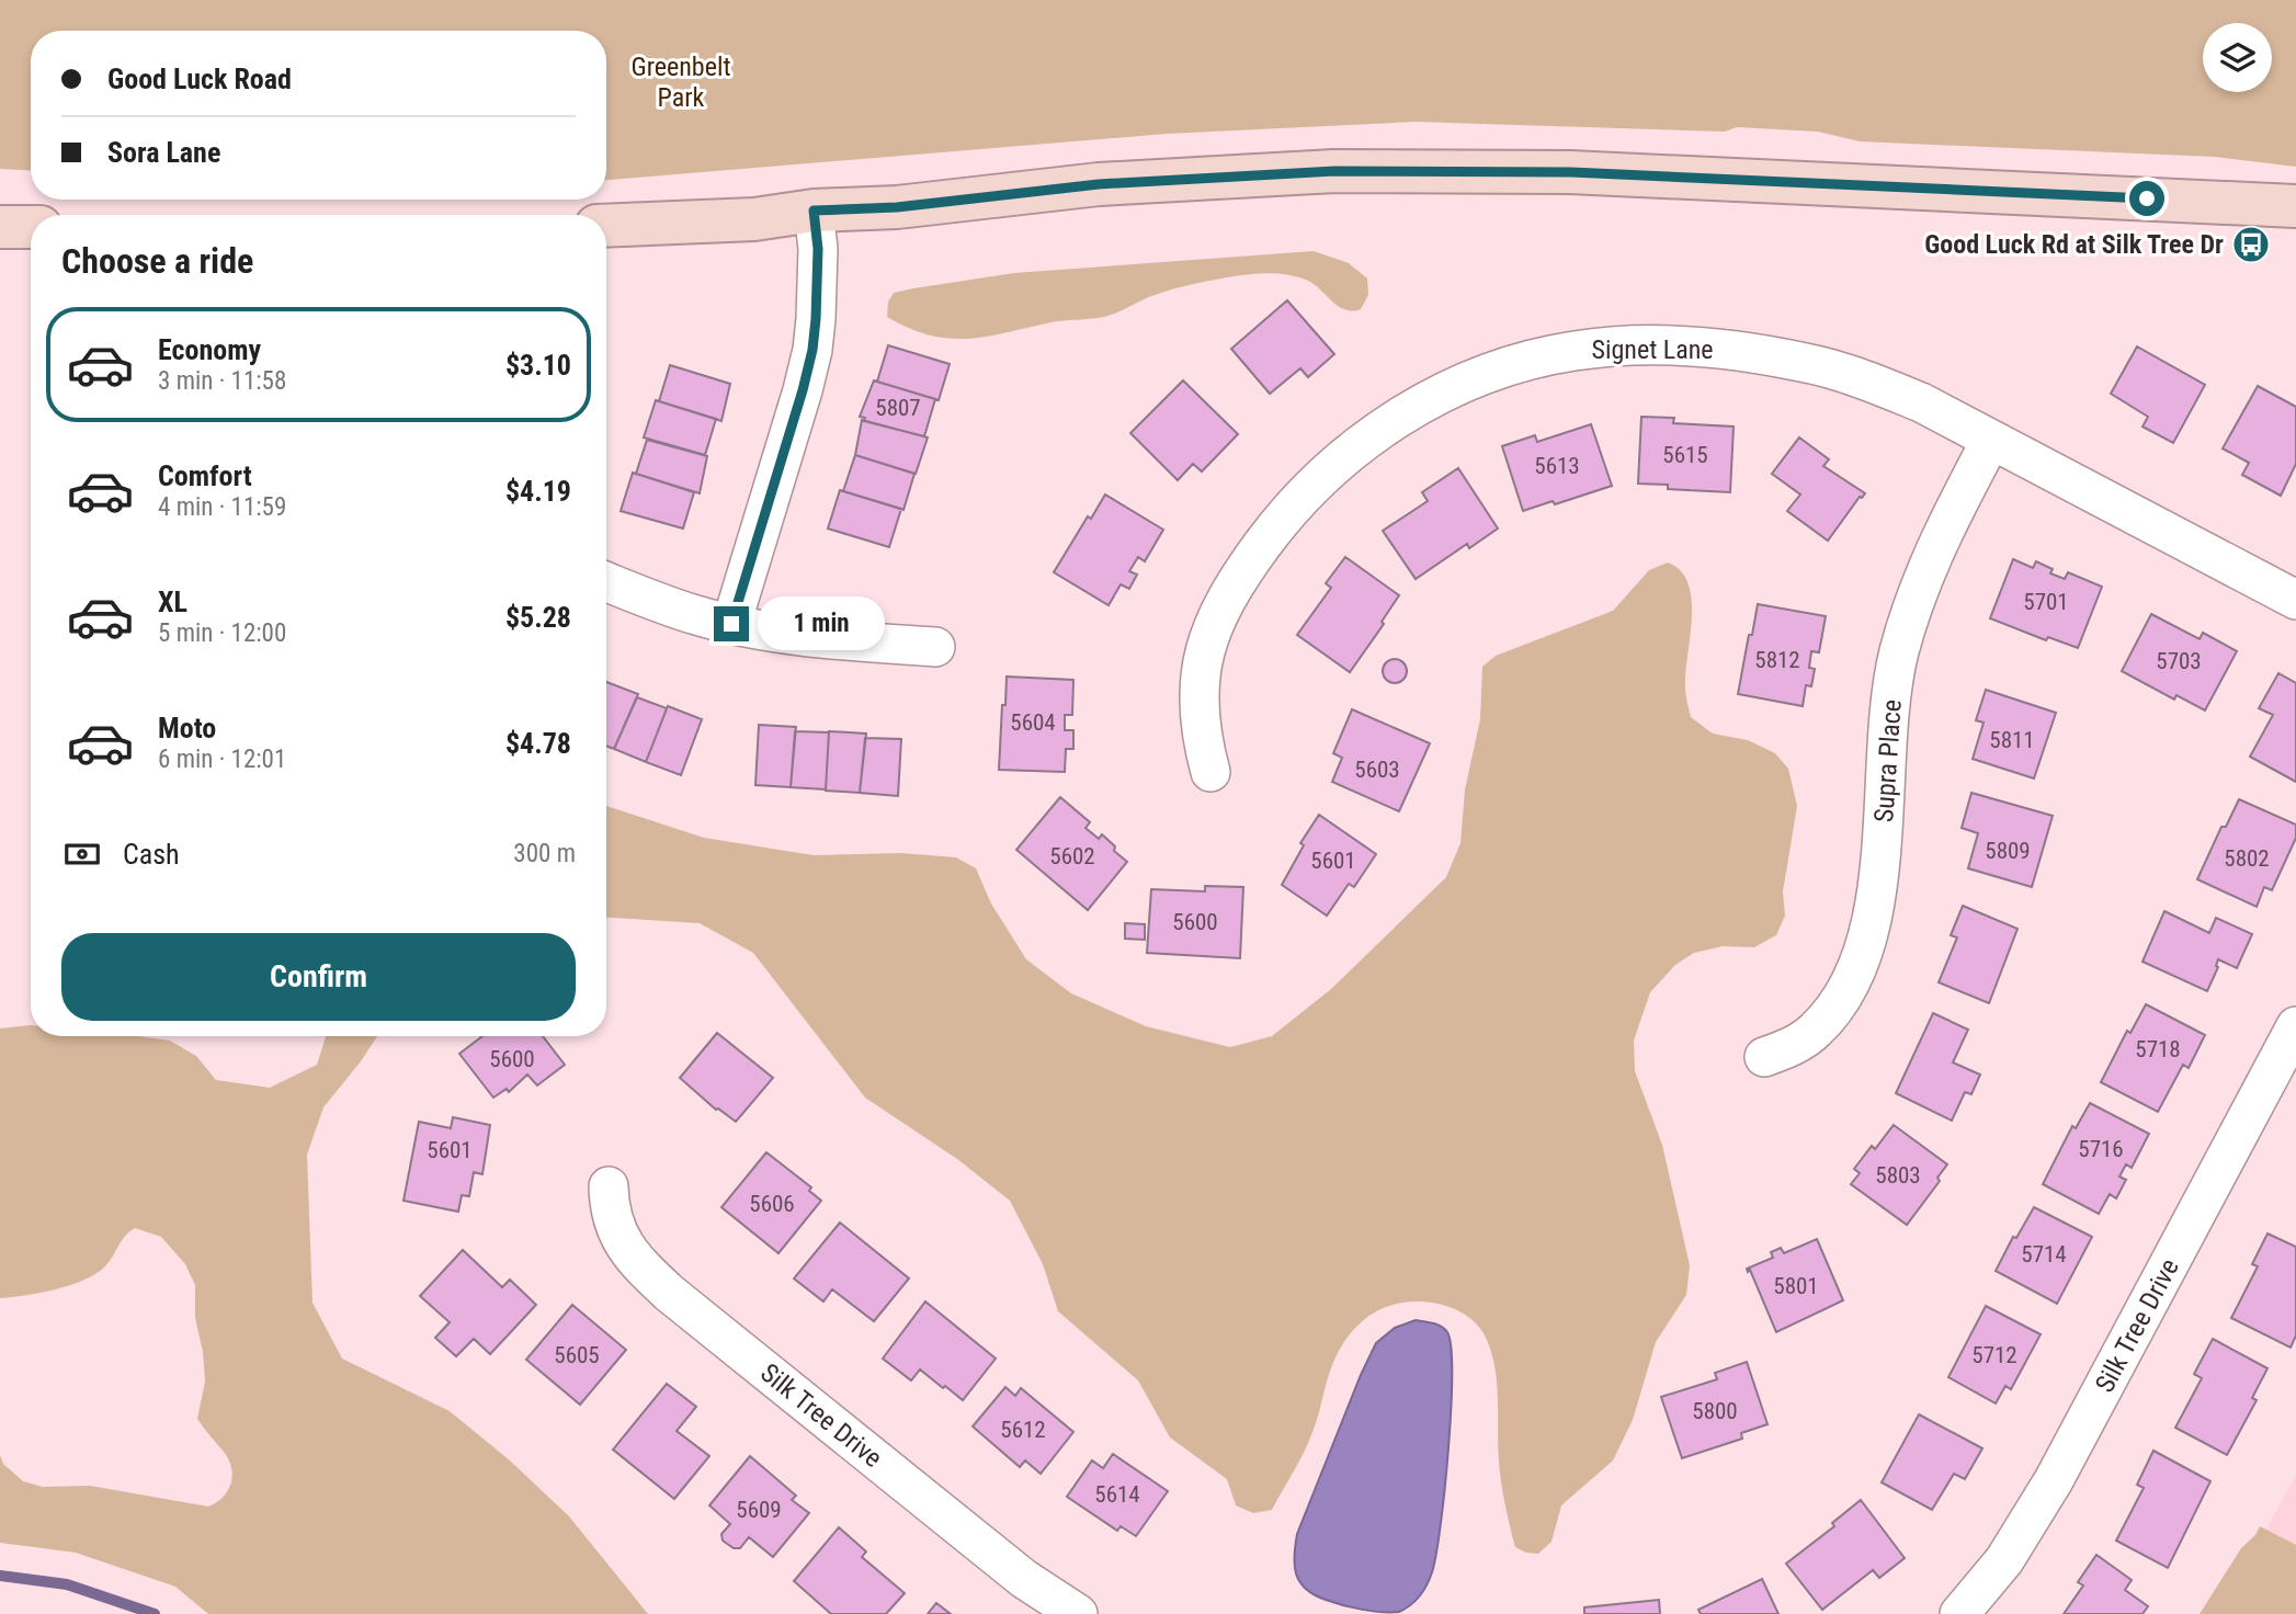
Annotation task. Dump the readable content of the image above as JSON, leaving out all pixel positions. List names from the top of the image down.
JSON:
{
  "streets": {
    "street": ["Signet Lane", "Supra Place", "Silk Tree Drive"]
  },
  "crossings": [
    ["Signet Lane", "Supra Place"]
  ],
  "parks": ["Greenbelt Park"],
  "places": {
    "bus stop": ["Good Luck Rd at Silk Tree Dr"]
  },
  "house_numbers": [
    "5807",
    "5615",
    "5613",
    "5701",
    "5812",
    "5703",
    "5604",
    "5811",
    "5603",
    "5809",
    "5602",
    "5802",
    "5601",
    "5600",
    "5718",
    "5600",
    "5716",
    "5601",
    "5803",
    "5606",
    "5714",
    "5801",
    "5605",
    "5712",
    "5800",
    "5612",
    "5614",
    "5609"
  ],
  "page": {
    "banner": ["Good Luck Road", "Sora Lane"],
    "heading": "Choose a ride",
    "list": [
      {
        "name": "Economy",
        "note": "3 min · 11:58",
        "value": "$3.10"
      },
      {
        "name": "Comfort",
        "note": "4 min · 11:59",
        "value": "$4.19"
      },
      {
        "name": "XL",
        "note": "5 min · 12:00",
        "value": "$5.28"
      },
      {
        "name": "Moto",
        "note": "6 min · 12:01",
        "value": "$4.78"
      }
    ],
    "bubble": "1 min",
    "pay": ["Cash", "300 m"],
    "buttons": "Confirm"
  }
}
